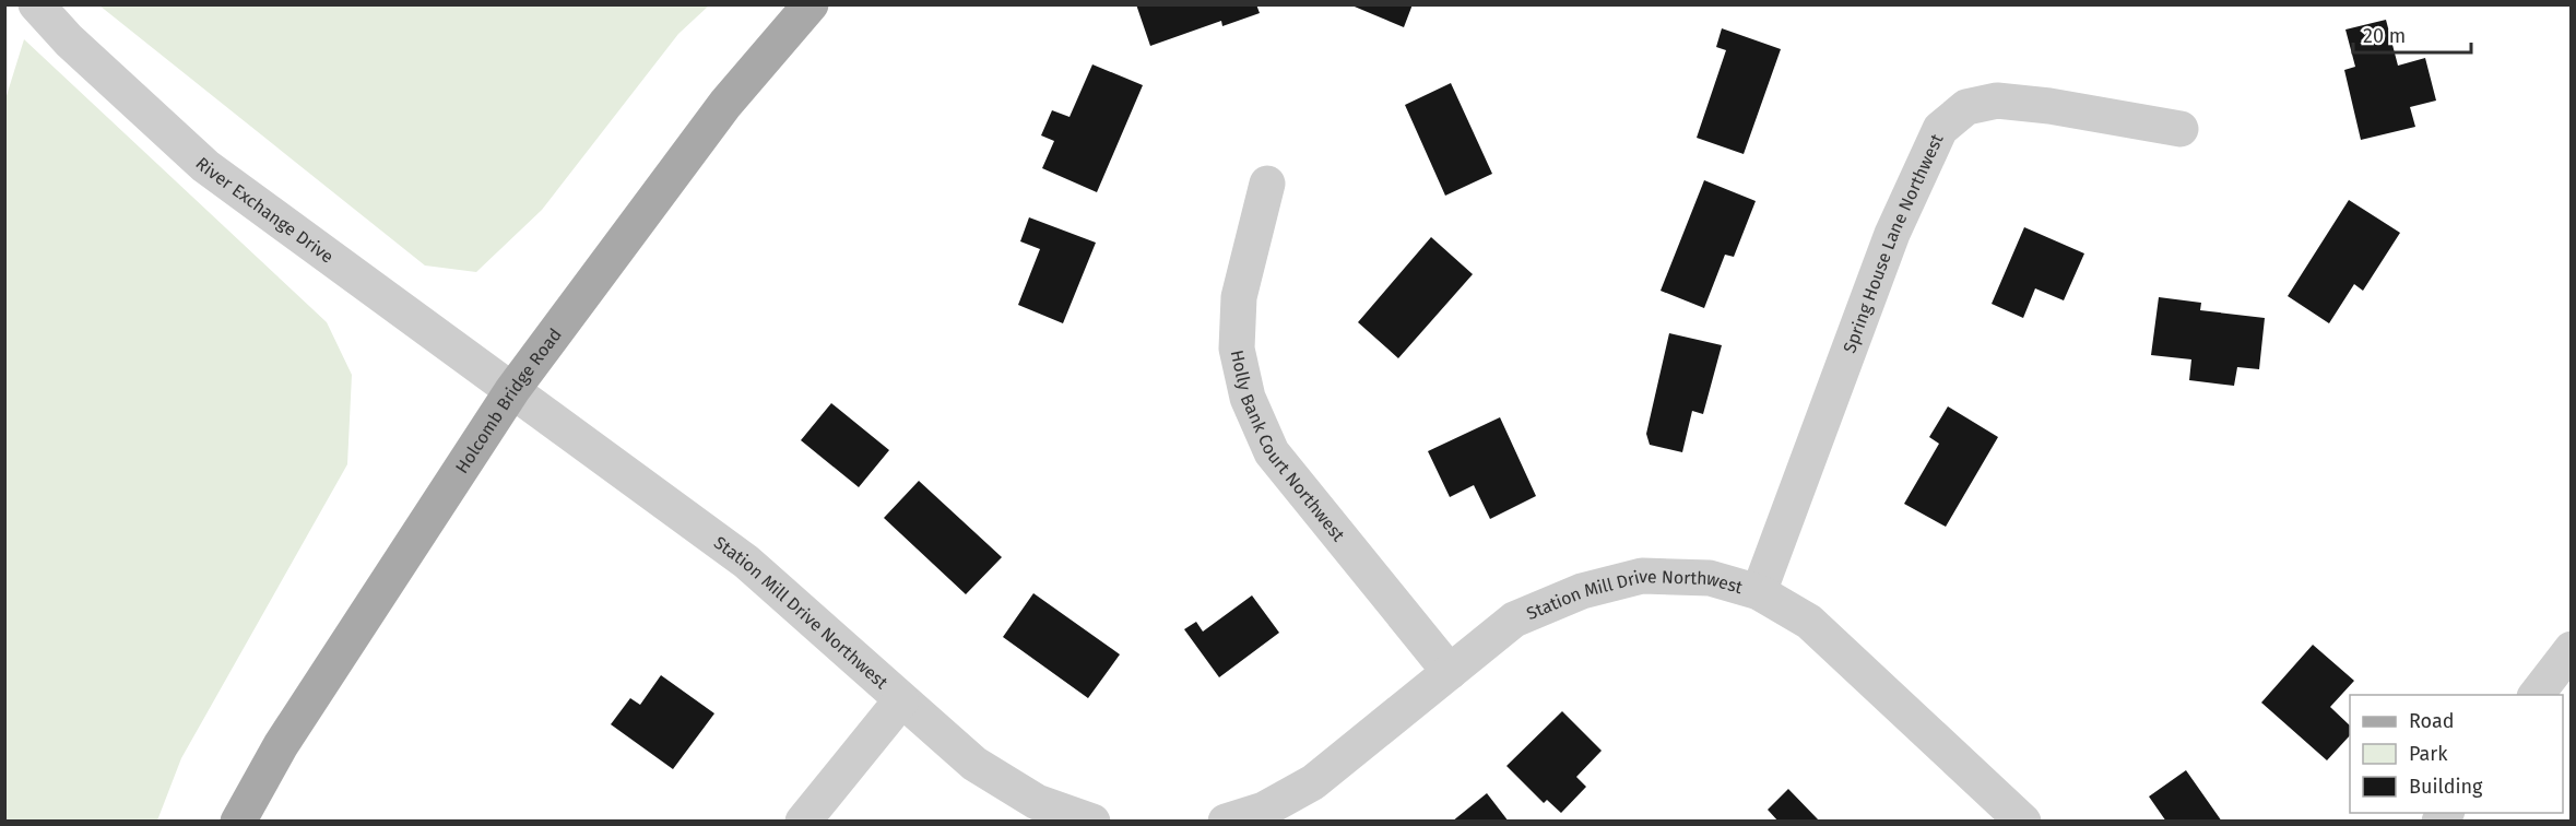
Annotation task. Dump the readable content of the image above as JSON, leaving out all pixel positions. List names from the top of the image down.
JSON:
{
  "streets": {
    "main road": ["Holcomb Bridge Road"],
    "street": [
      "River Exchange Drive",
      "Spring House Lane Northwest",
      "Holly Bank Court Northwest",
      "Station Mill Drive Northwest"
    ]
  },
  "crossings": [
    ["River Exchange Drive", "Holcomb Bridge Road"],
    ["River Exchange Drive", "Station Mill Drive Northwest"],
    ["Spring House Lane Northwest", "Station Mill Drive Northwest"],
    ["Holcomb Bridge Road", "Station Mill Drive Northwest"],
    ["Holly Bank Court Northwest", "Station Mill Drive Northwest"]
  ],
  "legend": ["Road", "Park", "Building"],
  "scale_bar": "20 m"
}
